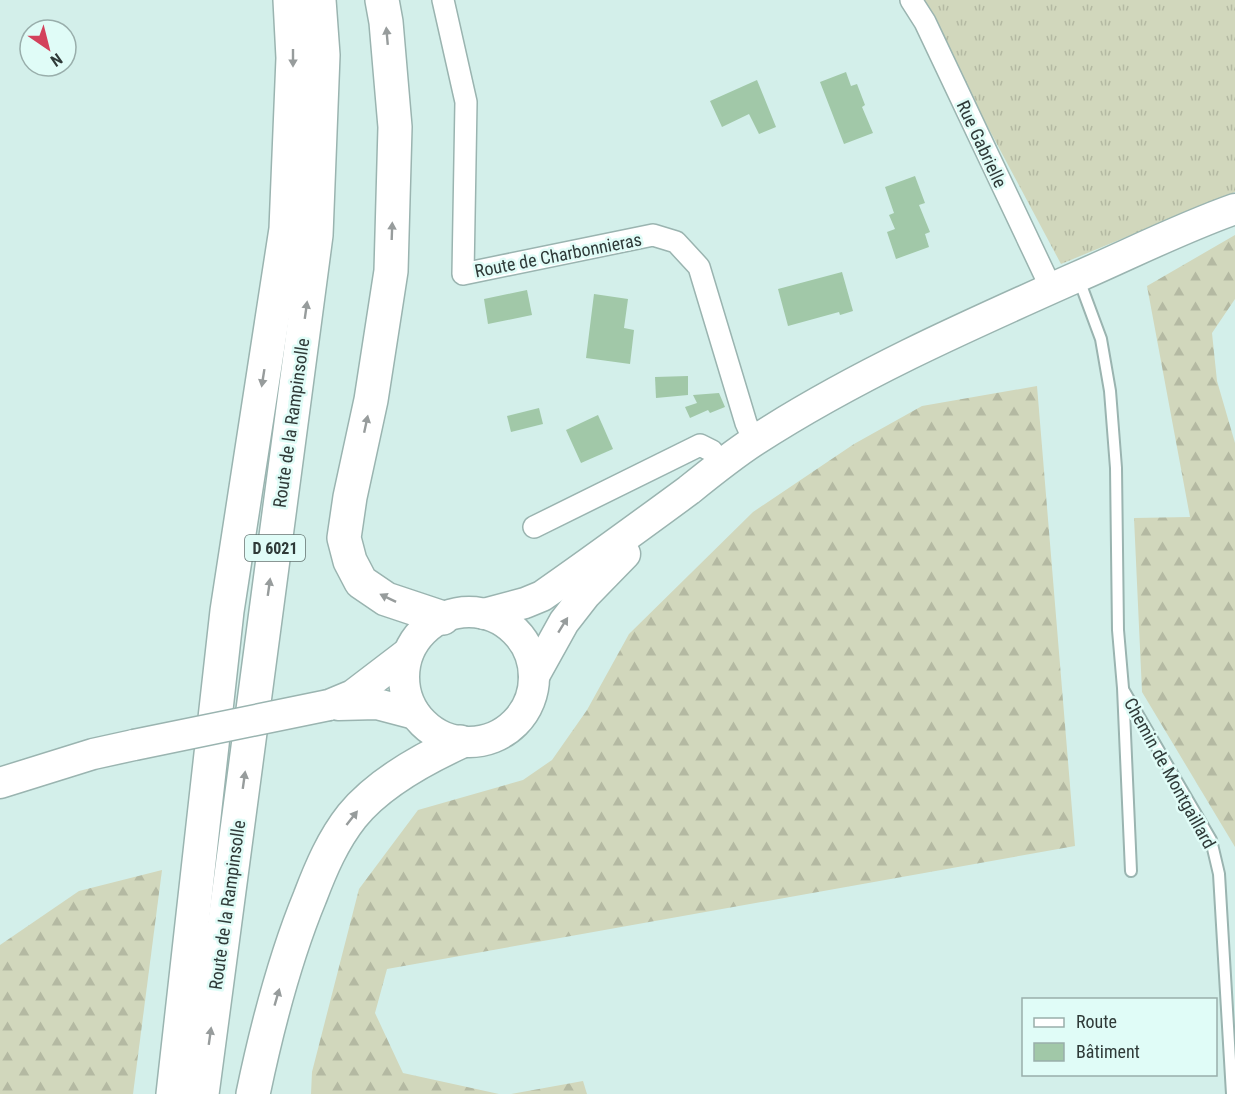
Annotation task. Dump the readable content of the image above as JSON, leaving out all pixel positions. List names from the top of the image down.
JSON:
{
  "streets": {
    "main road": ["Route de la Rampinsolle", "D 6021"],
    "street": ["Rue Gabrielle", "Route de Charbonnieras"],
    "lane": ["Chemin de Montgaillard"]
  },
  "crossings": [
    ["Route de la Rampinsolle", "D 6021"]
  ],
  "legend": ["Route", "Bâtiment"],
  "north": "bottom right"
}
